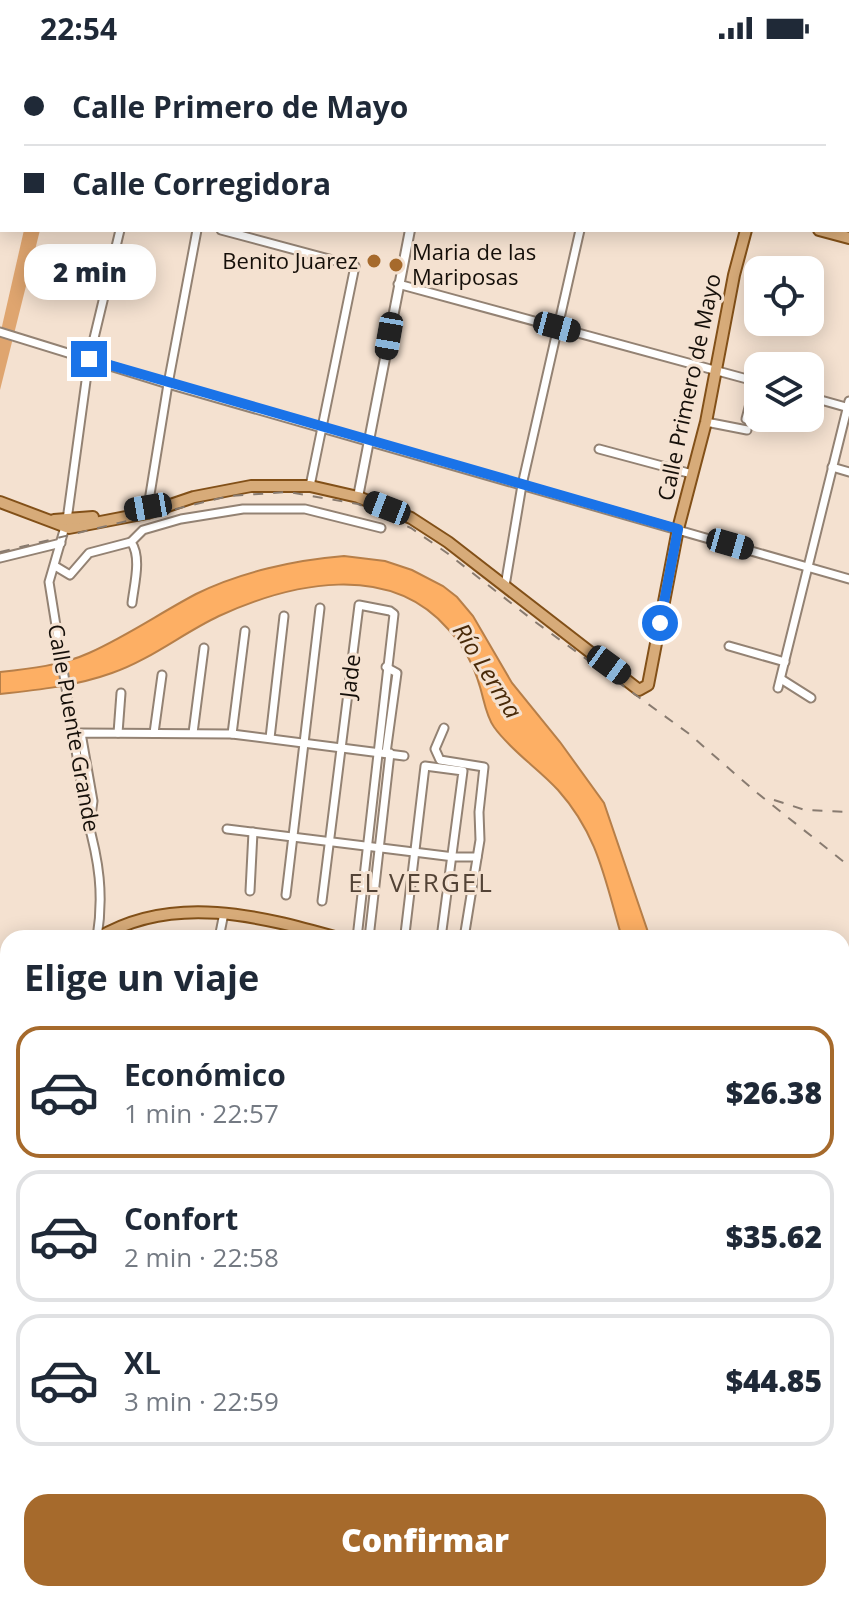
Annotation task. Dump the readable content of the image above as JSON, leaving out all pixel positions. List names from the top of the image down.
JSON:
{
  "streets": {
    "main road": ["Calle Primero de Mayo"],
    "street": ["Jade", "Calle Puente Grande"]
  },
  "districts": ["EL VERGEL"],
  "water": ["Río Lerma"],
  "places": ["Benito Juarez", "Maria de las Mariposas"],
  "page": {
    "status": "22:54",
    "banner": ["Calle Primero de Mayo", "Calle Corregidora"],
    "bubble": "2 min",
    "heading": "Elige un viaje",
    "list": [
      {
        "name": "Económico",
        "note": "1 min · 22:57",
        "value": "$26.38"
      },
      {
        "name": "Confort",
        "note": "2 min · 22:58",
        "value": "$35.62"
      },
      {
        "name": "XL",
        "note": "3 min · 22:59",
        "value": "$44.85"
      }
    ],
    "buttons": "Confirmar"
  }
}
